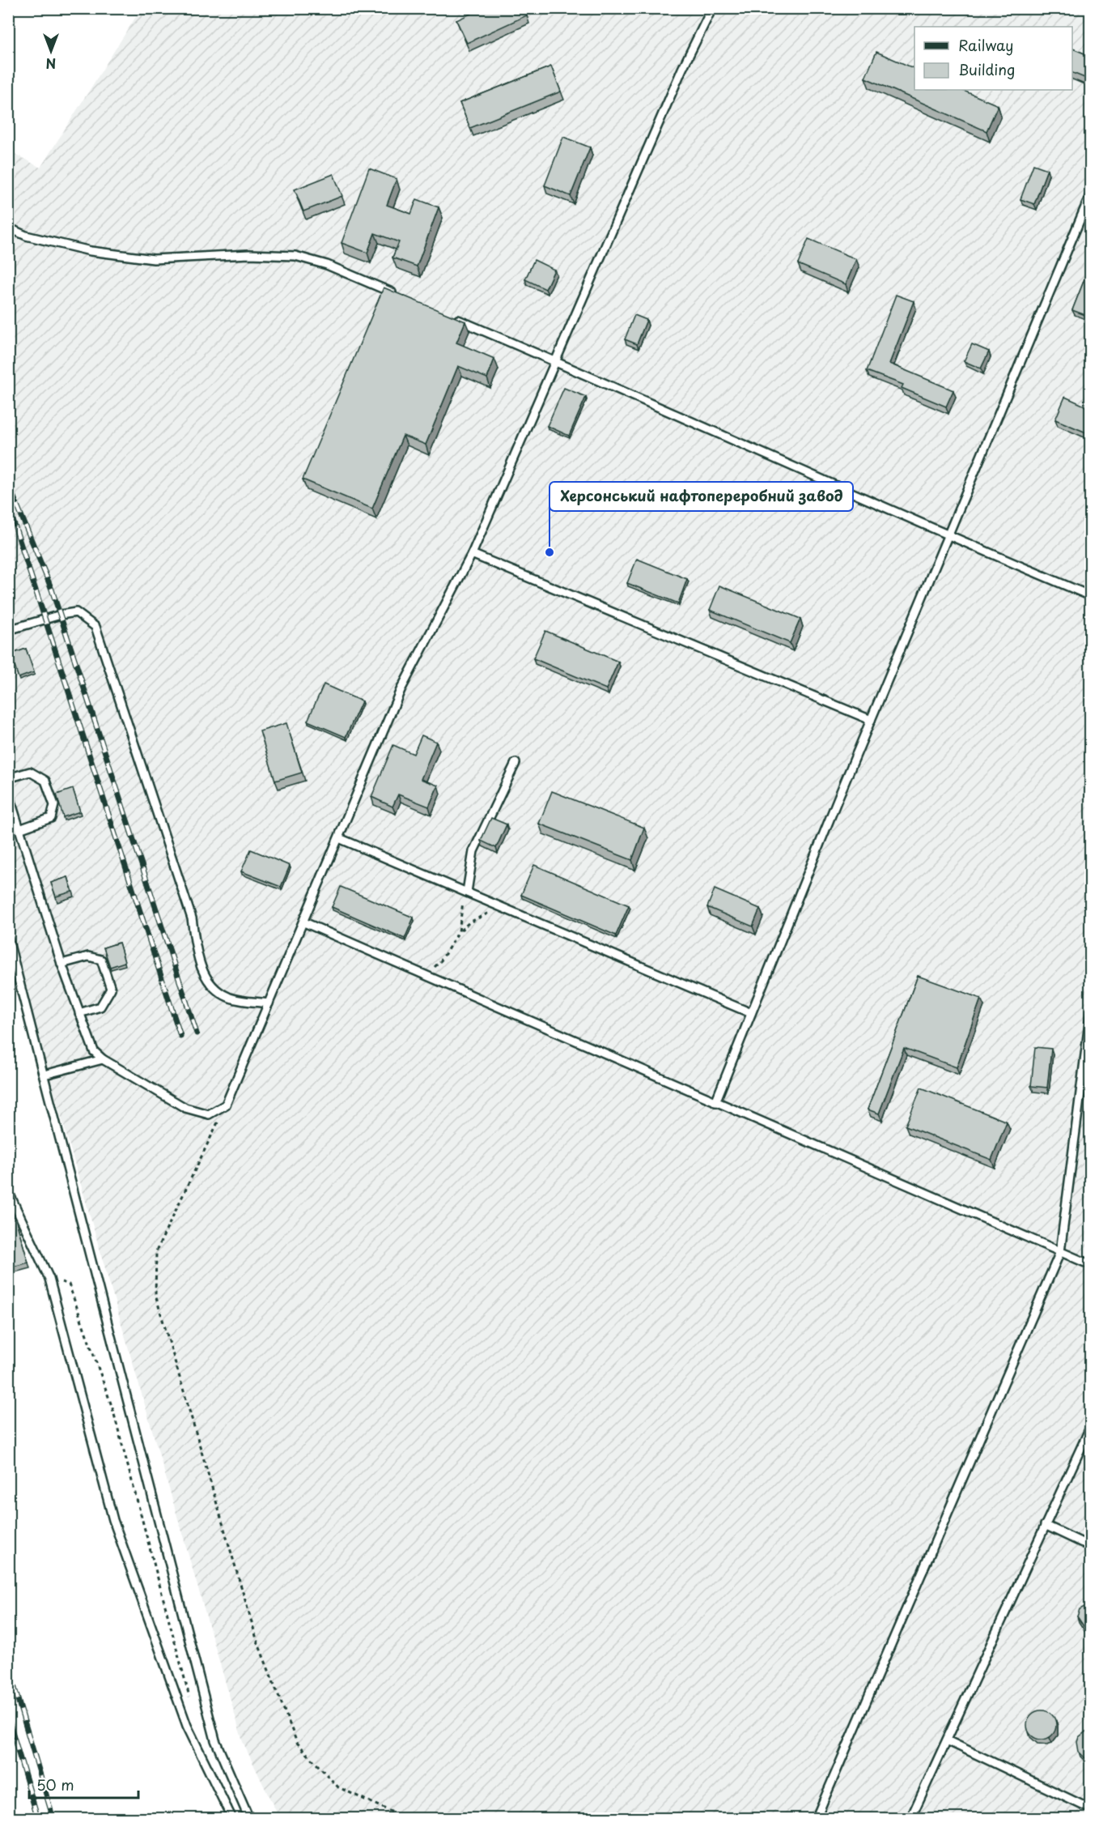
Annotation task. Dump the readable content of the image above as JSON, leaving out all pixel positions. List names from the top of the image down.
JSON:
{
  "places": ["Херсонський нафтопереробний завод"],
  "legend": ["Railway", "Building"],
  "scale_bar": "50 m",
  "north": "bottom"
}
